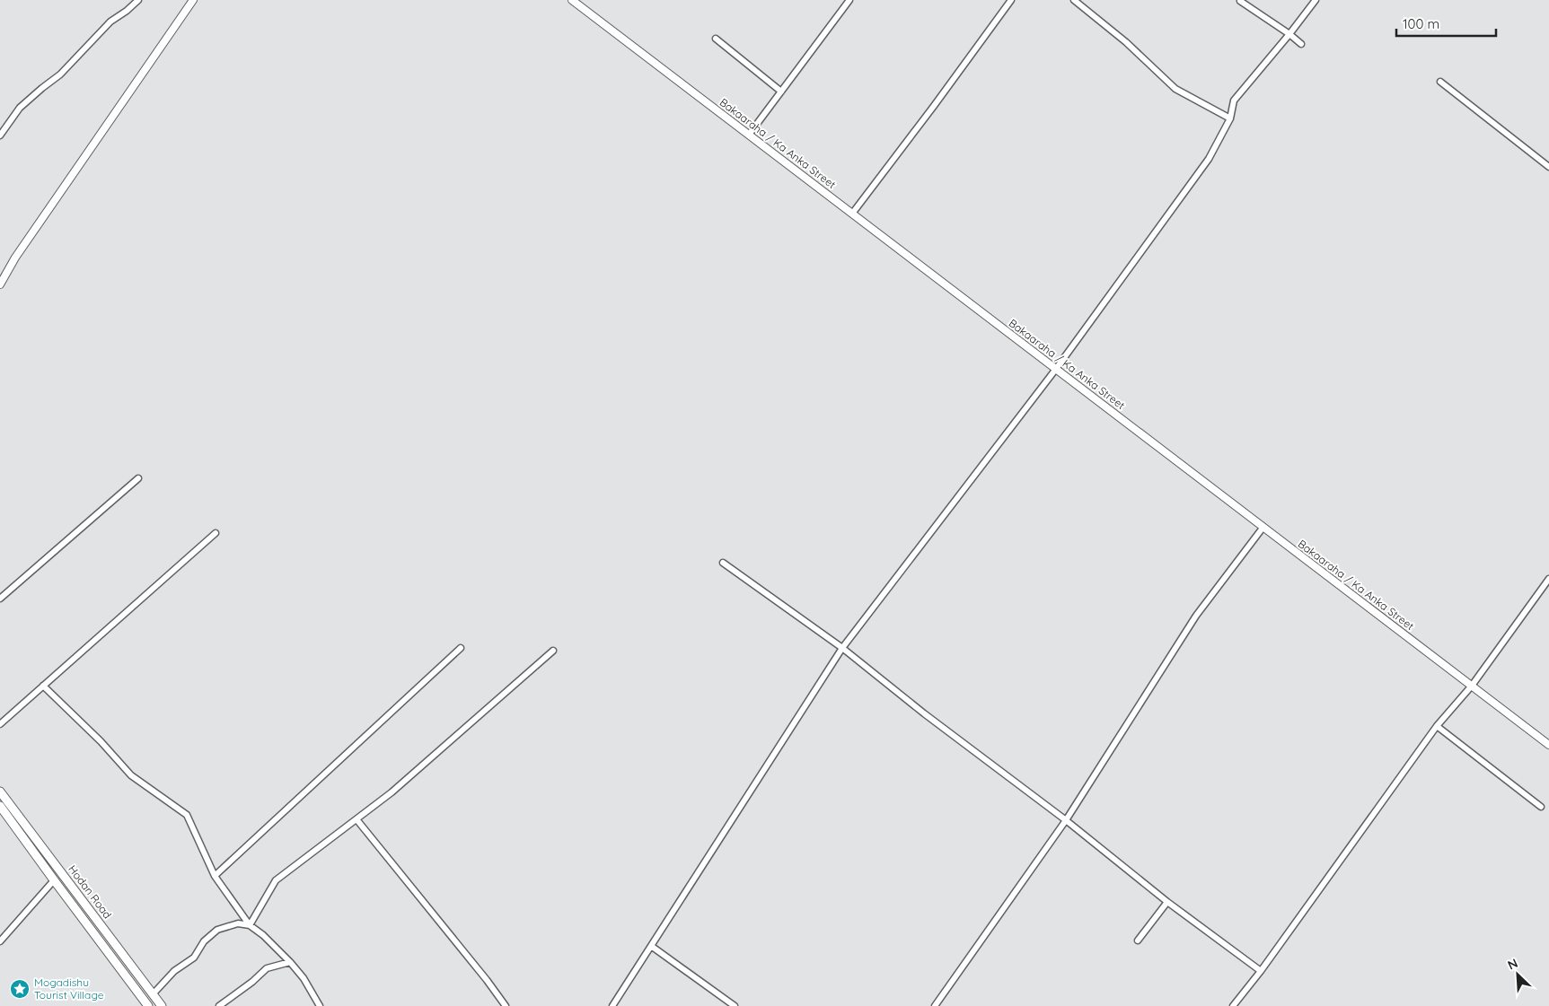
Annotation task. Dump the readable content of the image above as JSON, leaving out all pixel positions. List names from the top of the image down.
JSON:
{
  "streets": {
    "main road": ["Hodan Road"],
    "street": ["Bakaaraha / Ka Anka Street"]
  },
  "places": {
    "place": ["Mogadishu Tourist Village"]
  },
  "scale_bar": "100 m",
  "north": "top left"
}
